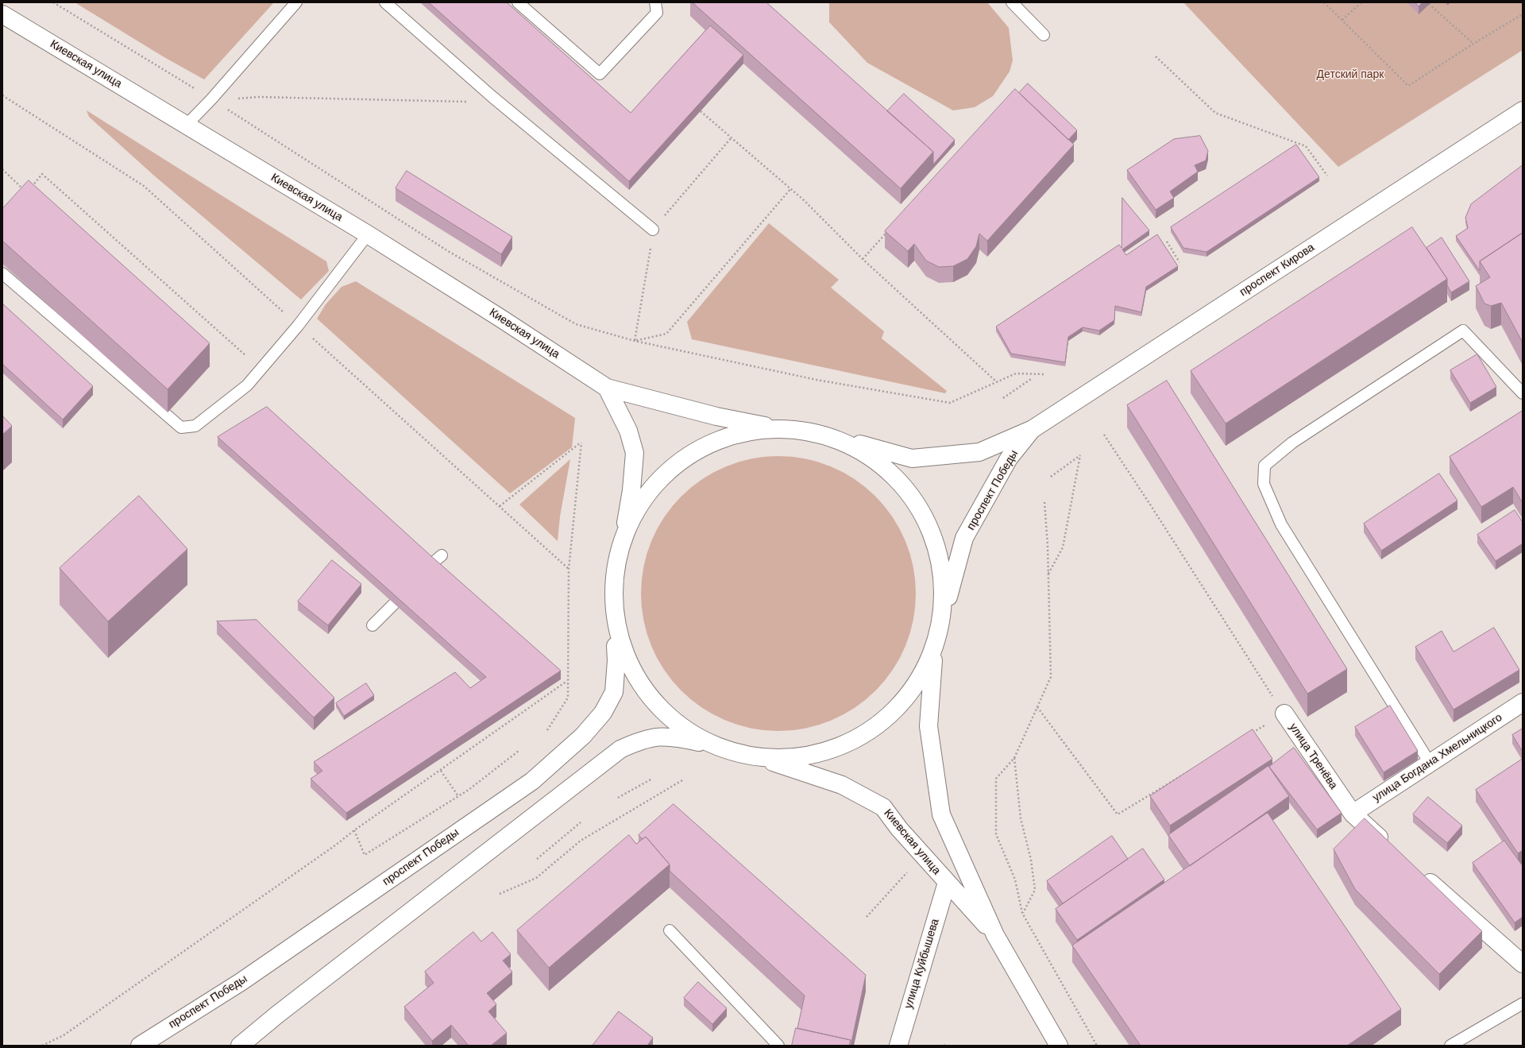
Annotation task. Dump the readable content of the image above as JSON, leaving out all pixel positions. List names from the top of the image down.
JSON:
{
  "streets": {
    "main road": [
      "Киевская улица",
      "проспект Кирова",
      "проспект Победы",
      "улица Тренёва",
      "улица Богдана Хмельницкого",
      "улица Куйбышева"
    ]
  },
  "crossings": [
    ["Киевская улица", "улица Куйбышева"],
    ["проспект Кирова", "проспект Победы"],
    ["улица Тренёва", "улица Богдана Хмельницкого"]
  ],
  "parks": ["Детский парк"]
}
